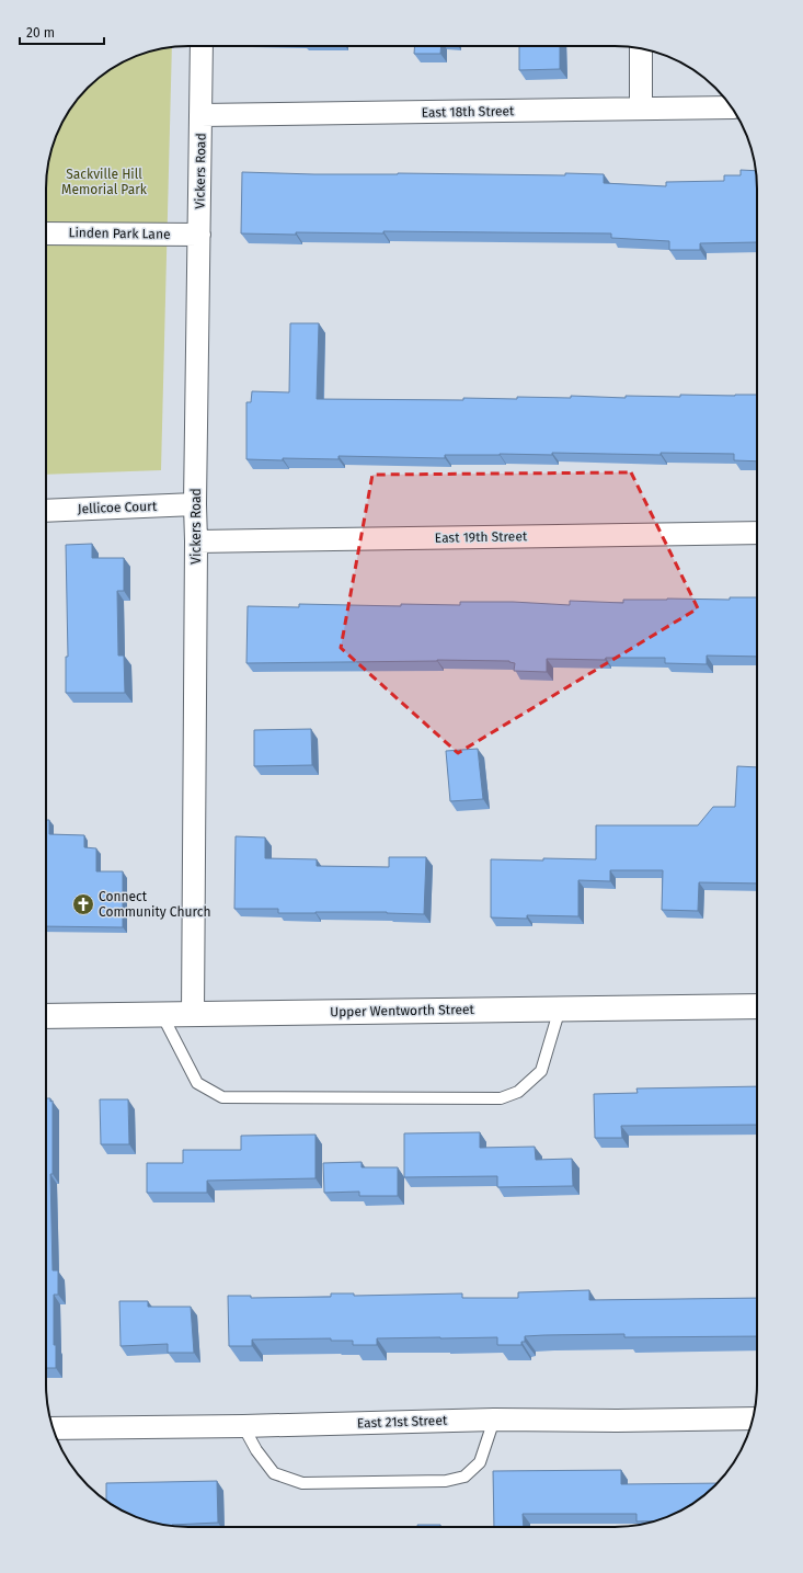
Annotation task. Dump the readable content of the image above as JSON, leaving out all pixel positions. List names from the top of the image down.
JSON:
{
  "streets": {
    "main road": ["Upper Wentworth Street"],
    "street": [
      "East 18th Street",
      "Vickers Road",
      "Linden Park Lane",
      "Jellicoe Court",
      "East 19th Street",
      "East 21st Street"
    ]
  },
  "crossings": [
    ["East 18th Street", "Vickers Road"],
    ["Vickers Road", "Linden Park Lane"],
    ["Vickers Road", "Jellicoe Court"],
    ["Vickers Road", "East 19th Street"],
    ["Vickers Road", "Upper Wentworth Street"]
  ],
  "parks": ["Sackville Hill Memorial Park"],
  "places": {
    "church": ["Connect Community Church"]
  },
  "scale_bar": "20 m"
}
